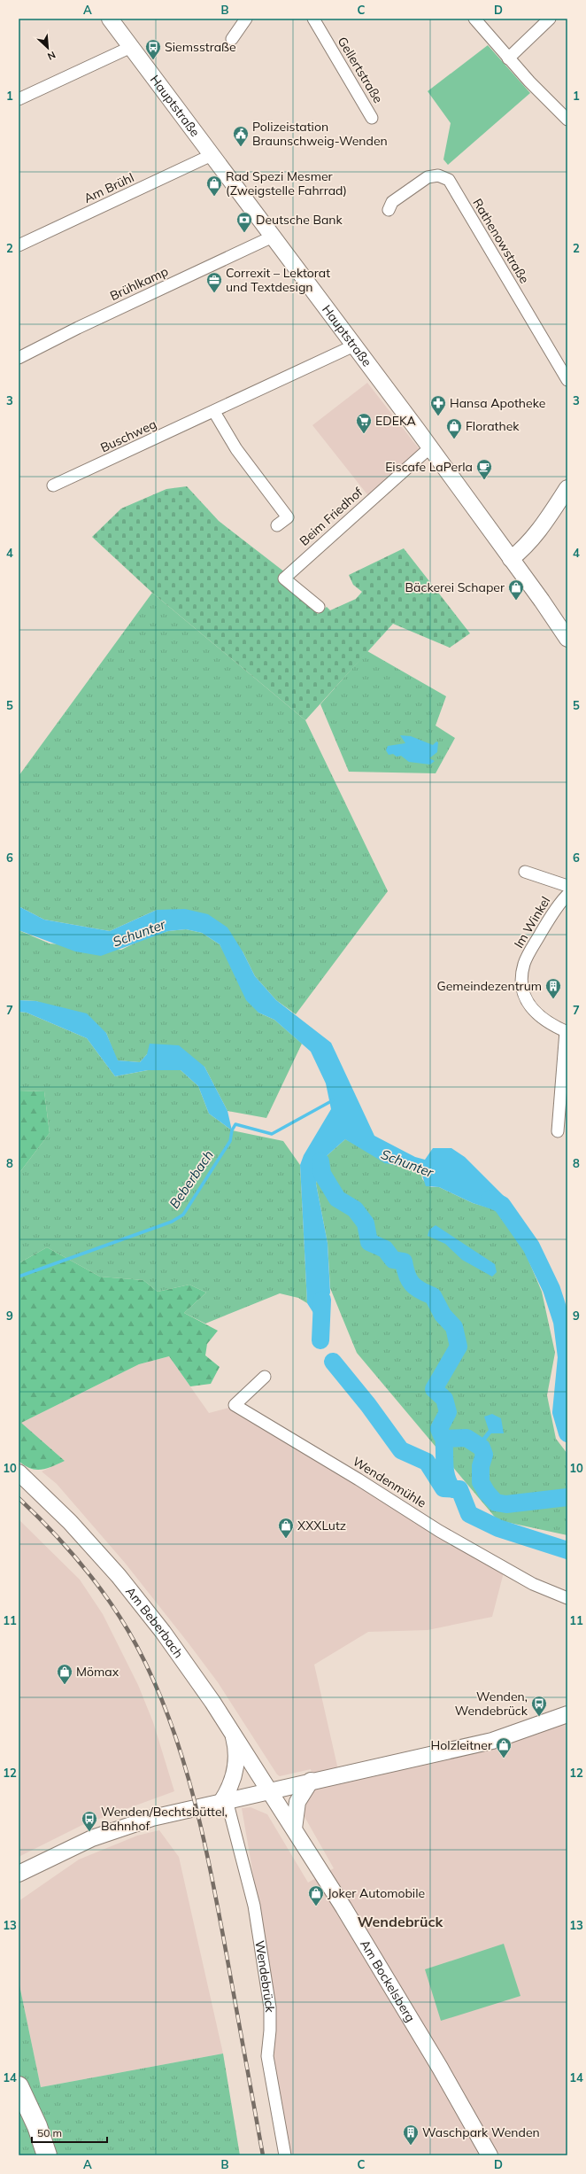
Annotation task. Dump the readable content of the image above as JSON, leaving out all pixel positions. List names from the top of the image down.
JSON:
{
  "streets": {
    "main road": ["Hauptstraße", "Am Beberbach", "Am Bockelsberg"],
    "street": [
      "Gellertstraße",
      "Am Brühl",
      "Rathenowstraße",
      "Brühlkamp",
      "Buschweg",
      "Beim Friedhof",
      "Im Winkel",
      "Wendenmühle",
      "Wendebrück"
    ]
  },
  "crossings": [
    ["Hauptstraße", "Am Brühl"],
    ["Hauptstraße", "Brühlkamp"],
    ["Hauptstraße", "Buschweg"],
    ["Hauptstraße", "Beim Friedhof"],
    ["Am Beberbach", "Am Bockelsberg"]
  ],
  "districts": ["Wendebrück"],
  "water": ["Schunter", "Beberbach"],
  "places": {
    "bus stop": ["Siemsstraße", "Wenden, Wendebrück", "Wenden/Bechtsbüttel, Bahnhof"],
    "public building": ["Polizeistation Braunschweig-Wenden"],
    "shop": [
      "Rad Spezi Mesmer (Zweigstelle Fahrrad)",
      "Florathek",
      "Bäckerei Schaper",
      "XXXLutz",
      "Mömax",
      "Holzleitner",
      "Joker Automobile"
    ],
    "bank": ["Deutsche Bank"],
    "office": ["Correxit – Lektorat und Textdesign"],
    "pharmacy": ["Hansa Apotheke"],
    "supermarket": ["EDEKA"],
    "cafe": ["Eiscafe LaPerla"],
    "building": ["Gemeindezentrum", "Waschpark Wenden"]
  },
  "scale_bar": "50 m",
  "north": "bottom right",
  "grid": {
    "columns": [
      "A",
      "B",
      "C",
      "D"
    ],
    "rows": [
      "1",
      "2",
      "3",
      "4",
      "5",
      "6",
      "7",
      "8",
      "9",
      "10",
      "11",
      "12",
      "13",
      "14"
    ]
  }
}
